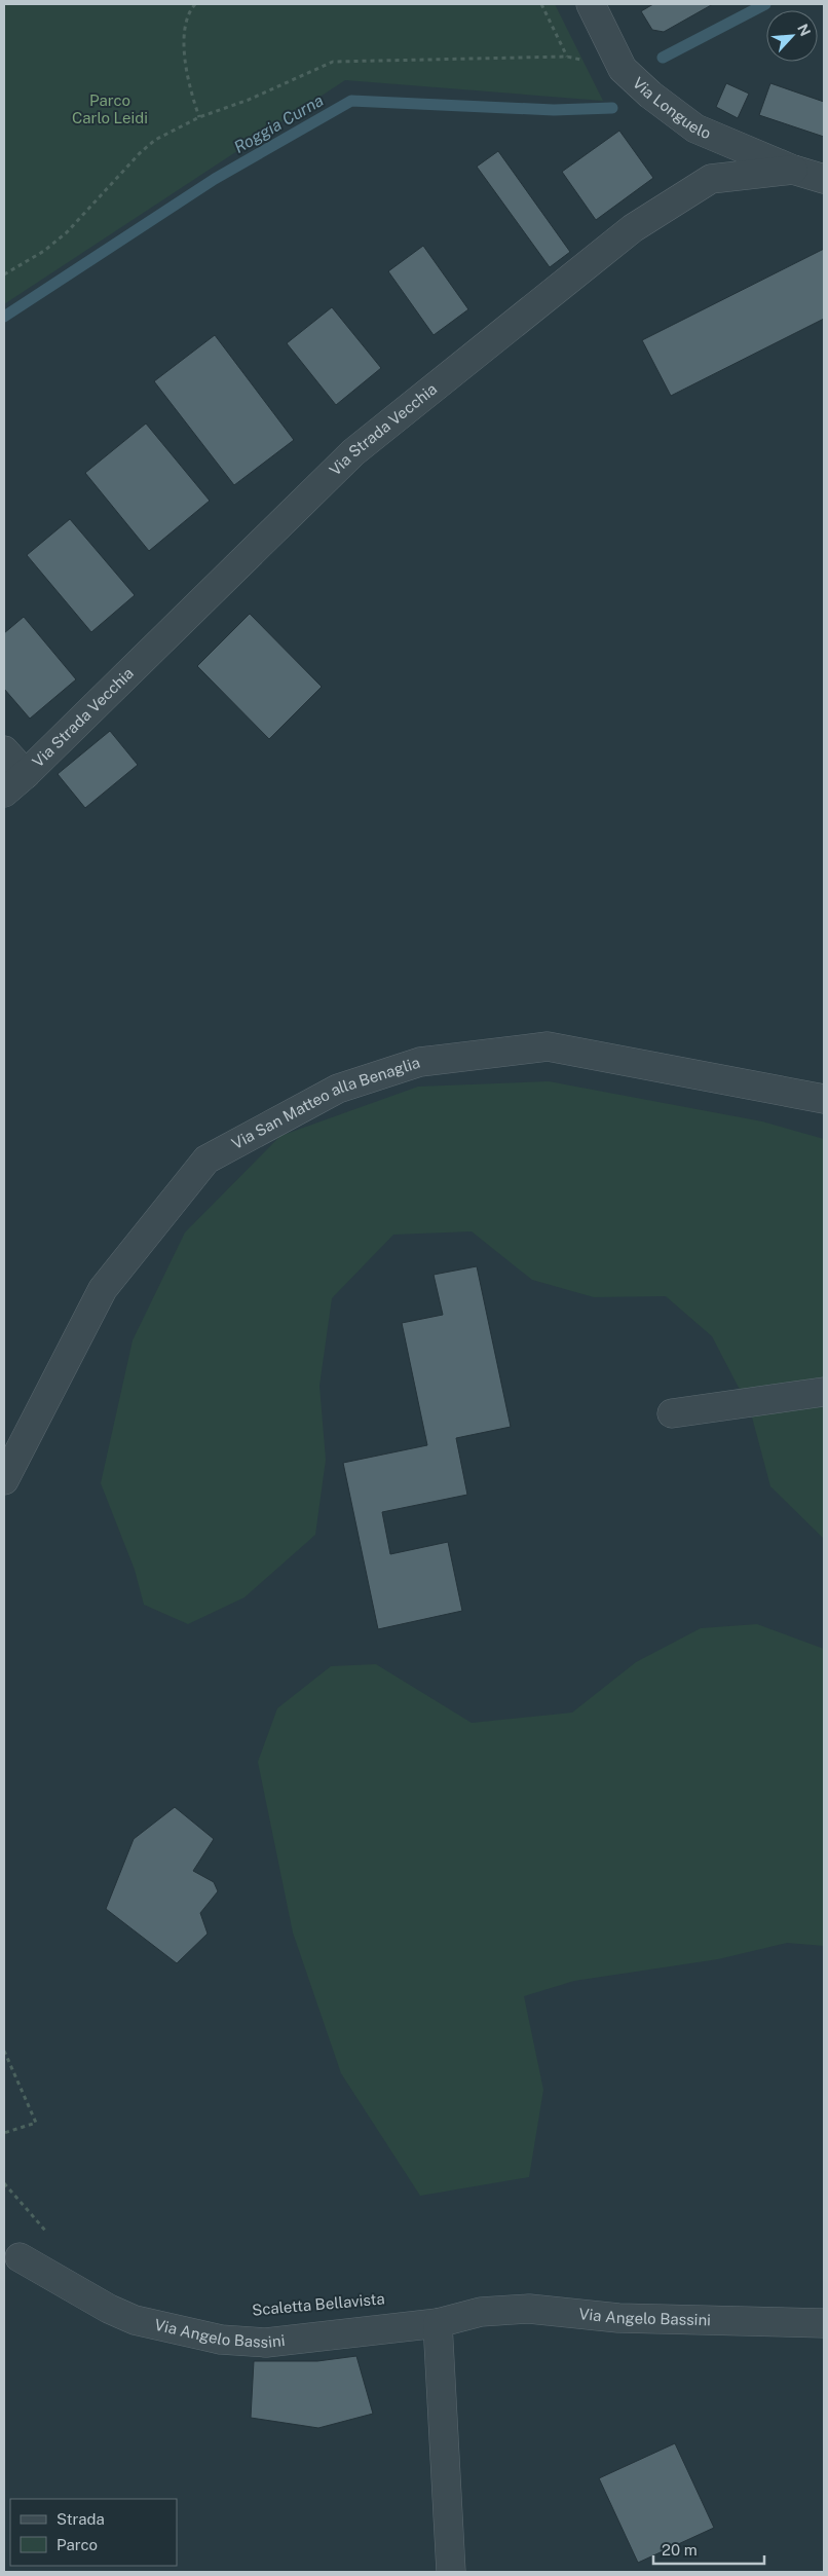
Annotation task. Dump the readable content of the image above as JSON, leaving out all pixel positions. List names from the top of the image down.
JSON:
{
  "streets": {
    "street": [
      "Via Longuelo",
      "Via Strada Vecchia",
      "Via San Matteo alla Benaglia",
      "Via Angelo Bassini"
    ]
  },
  "crossings": [
    ["Via Longuelo", "Via Strada Vecchia"]
  ],
  "water": ["Roggia Curna"],
  "parks": ["Parco Carlo Leidi"],
  "legend": ["Strada", "Parco"],
  "scale_bar": "20 m",
  "north": "top right"
}
